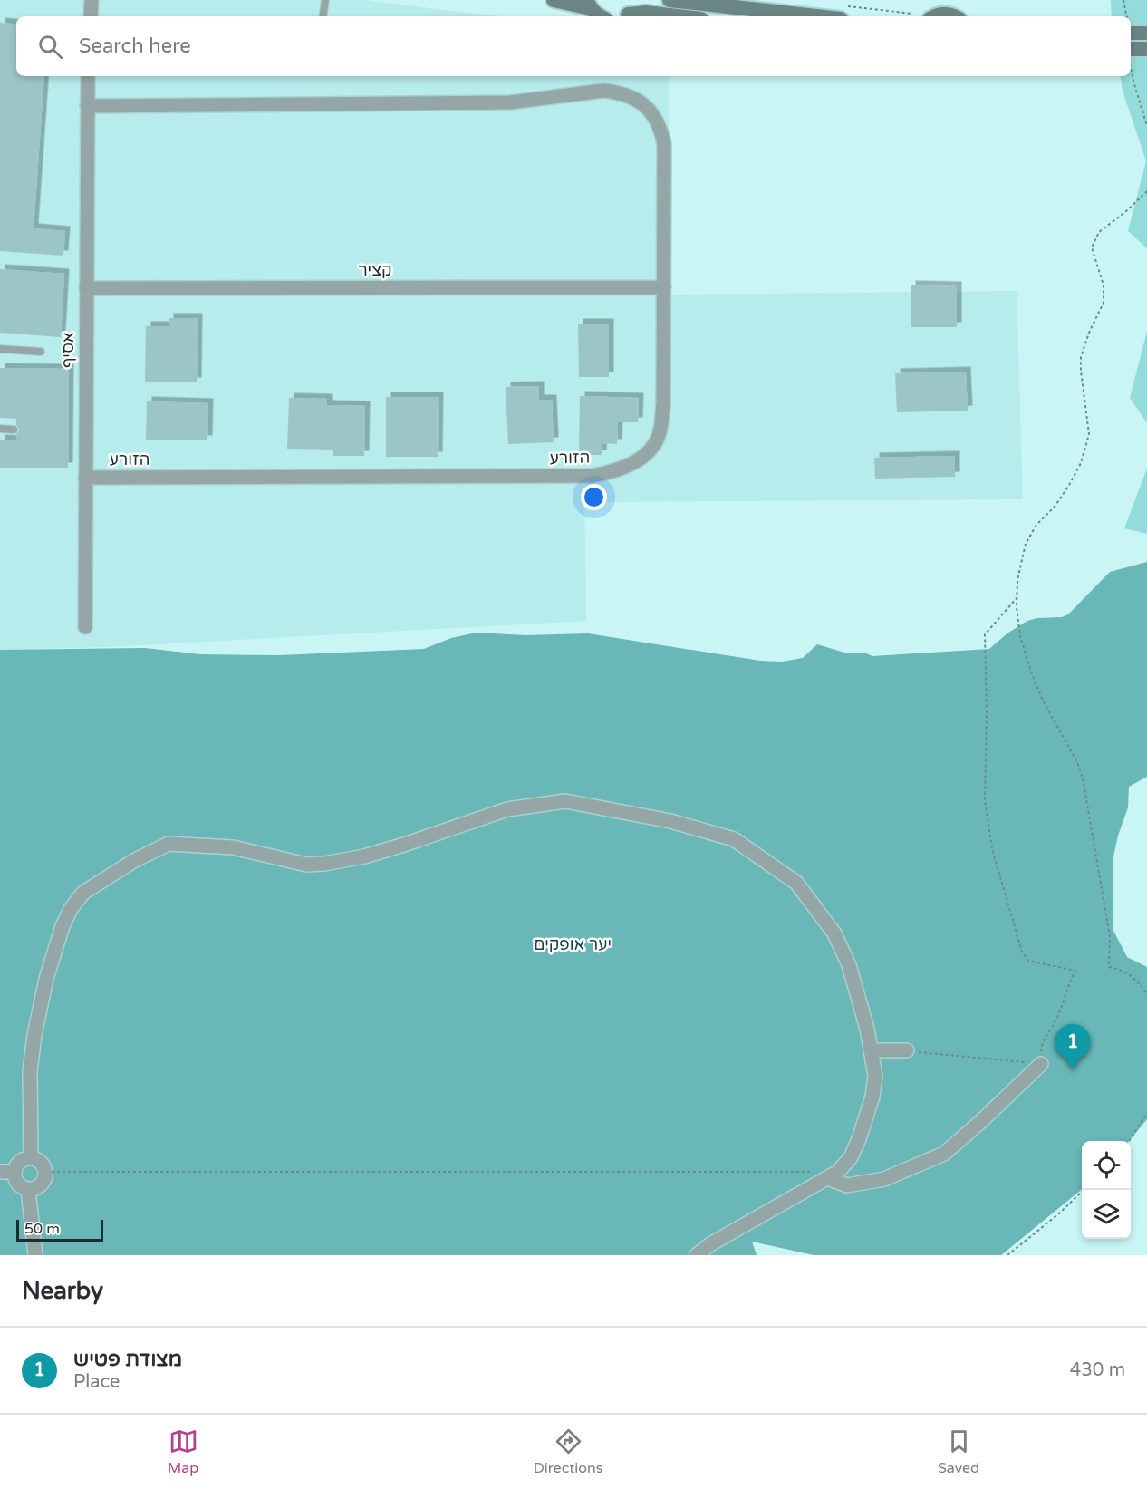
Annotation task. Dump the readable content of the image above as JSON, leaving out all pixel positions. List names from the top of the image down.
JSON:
{
  "streets": {
    "street": ["קציר", "אסיף", "הזורע"]
  },
  "crossings": [
    ["קציר", "אסיף"],
    ["קציר", "הזורע"],
    ["אסיף", "הזורע"]
  ],
  "parks": ["יער אופקים"],
  "scale_bar": "50 m",
  "page": {
    "search": "Search here",
    "pins": "1",
    "scale": "50 m",
    "heading": "Nearby",
    "list": [
      {
        "mark": "1",
        "name": "מצודת פטיש",
        "note": "Place",
        "value": "430 m"
      }
    ],
    "nav": ["Map", "Directions", "Saved"]
  }
}
